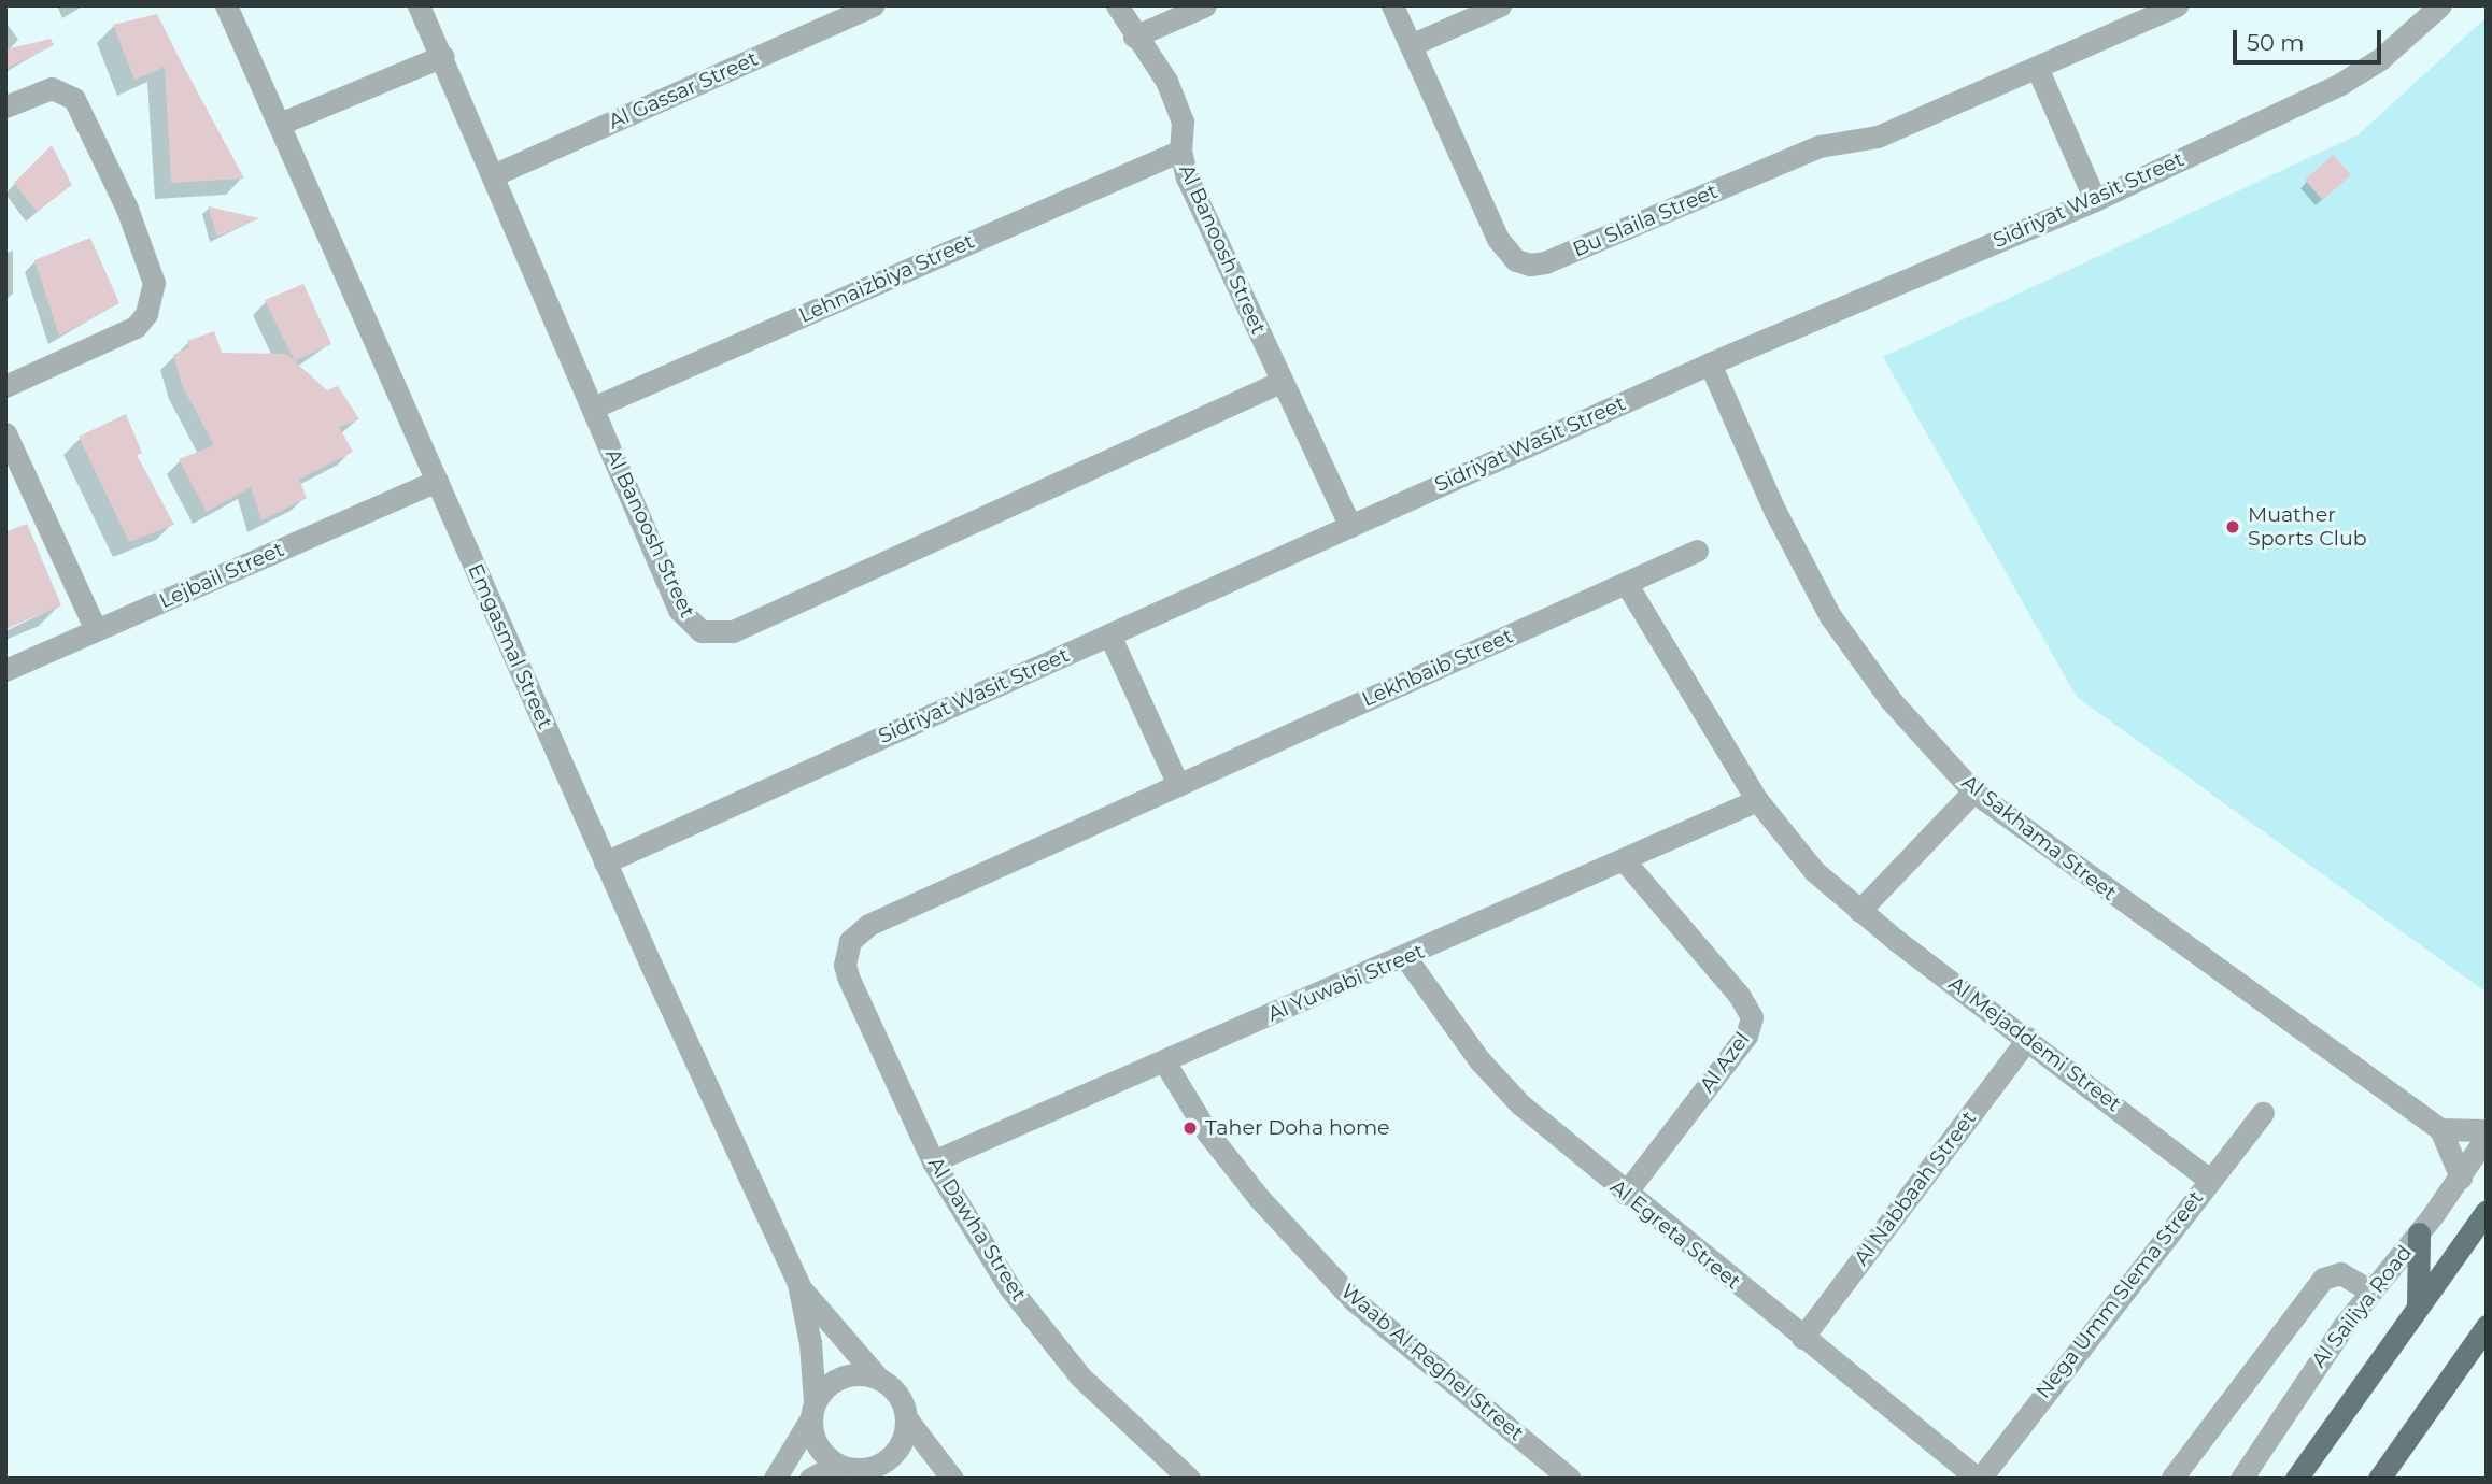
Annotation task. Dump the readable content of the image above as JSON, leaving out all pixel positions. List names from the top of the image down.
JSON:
{
  "streets": {
    "main road": ["Al Sailiya Road"],
    "street": [
      "Al Gassar Street",
      "Sidriyat Wasit Street",
      "Bu Slaila Street",
      "Al Banoosh Street",
      "Lehnaizbiya Street",
      "Lejbail Street",
      "Emgasmal Street",
      "Lekhbaib Street",
      "Al Sakhama Street",
      "Al Yuwabi Street",
      "Al Mejaddemi Street",
      "Al Azel",
      "Al Nabbaah Street",
      "Al Dawha Street",
      "Al Egreta Street",
      "Nega Umm Slema Street",
      "Waab Al Reghel Street"
    ]
  },
  "crossings": [
    ["Al Gassar Street", "Al Banoosh Street"],
    ["Sidriyat Wasit Street", "Al Banoosh Street"],
    ["Sidriyat Wasit Street", "Emgasmal Street"],
    ["Sidriyat Wasit Street", "Al Sakhama Street"],
    ["Al Banoosh Street", "Lehnaizbiya Street"],
    ["Lejbail Street", "Emgasmal Street"],
    ["Lekhbaib Street", "Al Mejaddemi Street"],
    ["Lekhbaib Street", "Al Dawha Street"],
    ["Al Yuwabi Street", "Al Mejaddemi Street"],
    ["Al Yuwabi Street", "Al Azel"],
    ["Al Yuwabi Street", "Al Dawha Street"],
    ["Al Yuwabi Street", "Al Egreta Street"],
    ["Al Yuwabi Street", "Waab Al Reghel Street"],
    ["Al Mejaddemi Street", "Al Nabbaah Street"],
    ["Al Mejaddemi Street", "Nega Umm Slema Street"],
    ["Al Azel", "Al Egreta Street"],
    ["Al Nabbaah Street", "Al Egreta Street"],
    ["Al Egreta Street", "Nega Umm Slema Street"]
  ],
  "places": ["Muather Sports Club", "Taher Doha home"],
  "scale_bar": "50 m"
}
